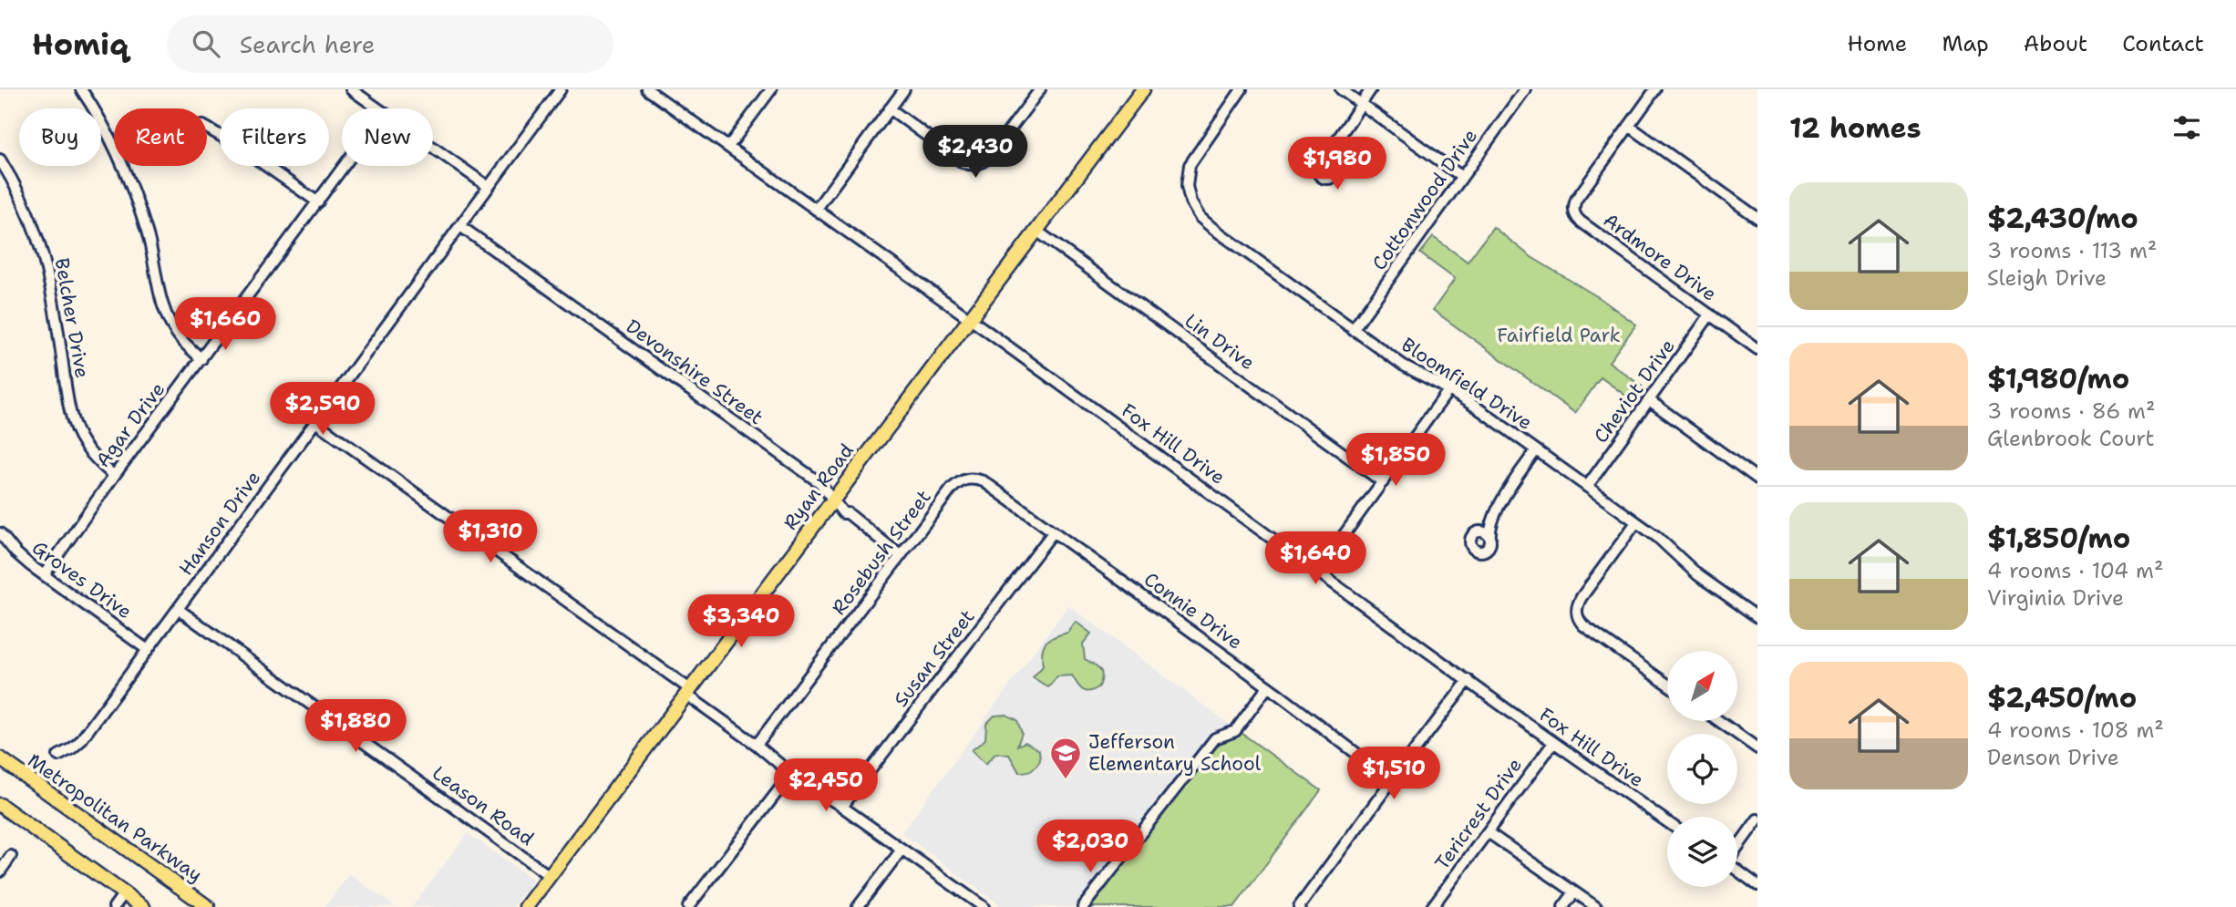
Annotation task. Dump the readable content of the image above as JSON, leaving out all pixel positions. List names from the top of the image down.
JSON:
{
  "streets": {
    "main road": ["Ryan Road", "Metropolitan Parkway"],
    "street": [
      "Cottonwood Drive",
      "Ardmore Drive",
      "Belcher Drive",
      "Lin Drive",
      "Devonshire Street",
      "Bloomfield Drive",
      "Cheviot Drive",
      "Agar Drive",
      "Fox Hill Drive",
      "Hanson Drive",
      "Rosebush Street",
      "Groves Drive",
      "Connie Drive",
      "Susan Street",
      "Leason Road",
      "Tericrest Drive"
    ]
  },
  "crossings": [
    ["Cottonwood Drive", "Bloomfield Drive"],
    ["Ardmore Drive", "Cheviot Drive"],
    ["Belcher Drive", "Agar Drive"],
    ["Lin Drive", "Ryan Road"],
    ["Devonshire Street", "Ryan Road"],
    ["Devonshire Street", "Hanson Drive"],
    ["Devonshire Street", "Rosebush Street"],
    ["Bloomfield Drive", "Cheviot Drive"],
    ["Agar Drive", "Groves Drive"],
    ["Fox Hill Drive", "Ryan Road"],
    ["Fox Hill Drive", "Tericrest Drive"],
    ["Ryan Road", "Leason Road"],
    ["Hanson Drive", "Groves Drive"],
    ["Hanson Drive", "Leason Road"],
    ["Rosebush Street", "Connie Drive"],
    ["Connie Drive", "Susan Street"]
  ],
  "parks": ["Fairfield Park"],
  "places": {
    "school or university": ["Jefferson Elementary School"]
  },
  "north": "top right",
  "page": {
    "header": "Homiq",
    "search": "Search here",
    "nav": [
      "Home",
      "Map",
      "About",
      "Contact"
    ],
    "heading": "12 homes",
    "chip": [
      "Buy",
      "Rent",
      "Filters",
      "New"
    ],
    "price": [
      "$2,430",
      "$1,980",
      "$1,660",
      "$2,590",
      "$1,850",
      "$1,310",
      "$1,640",
      "$3,340",
      "$1,880",
      "$1,510",
      "$2,450",
      "$2,030"
    ],
    "list": [
      {
        "name": "$2,430/mo",
        "note": "3 rooms · 113 m² · Sleigh Drive"
      },
      {
        "name": "$1,980/mo",
        "note": "3 rooms · 86 m² · Glenbrook Court"
      },
      {
        "name": "$1,850/mo",
        "note": "4 rooms · 104 m² · Virginia Drive"
      },
      {
        "name": "$2,450/mo",
        "note": "4 rooms · 108 m² · Denson Drive"
      }
    ]
  }
}
